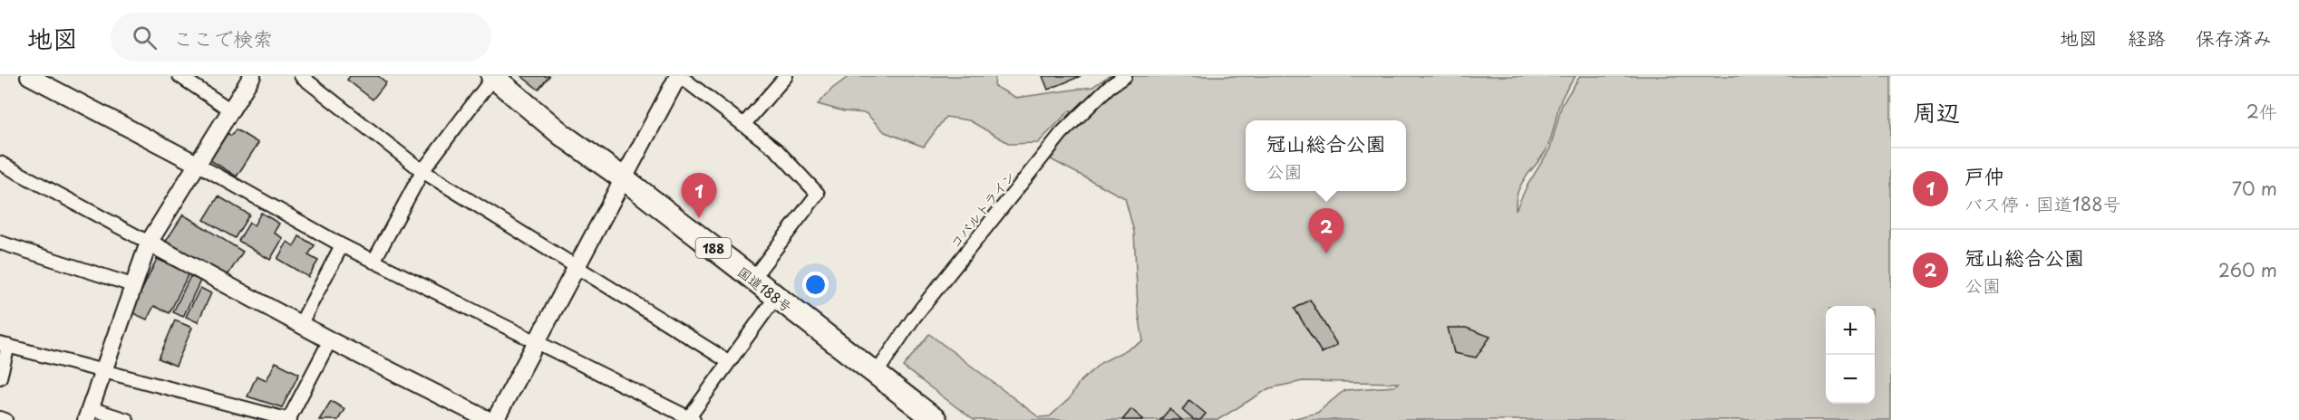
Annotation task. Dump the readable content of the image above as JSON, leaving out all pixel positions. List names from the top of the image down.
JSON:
{
  "streets": {
    "highway": ["188", "国道188号"],
    "street": ["コバルトライン"]
  },
  "crossings": [
    ["コバルトライン", "国道188号"]
  ],
  "page": {
    "header": "地図",
    "search": "ここで検索",
    "nav": ["地図", "経路", "保存済み"],
    "heading": ["周辺", "2件"],
    "popup": ["冠山総合公園", "公園"],
    "list": [
      {
        "mark": "1",
        "name": "戸仲",
        "note": "バス停 · 国道188号",
        "value": "70 m"
      },
      {
        "mark": "2",
        "name": "冠山総合公園",
        "note": "公園",
        "value": "260 m"
      }
    ],
    "pins": ["1", "2"],
    "map_buttons": ["+", "−"]
  }
}
